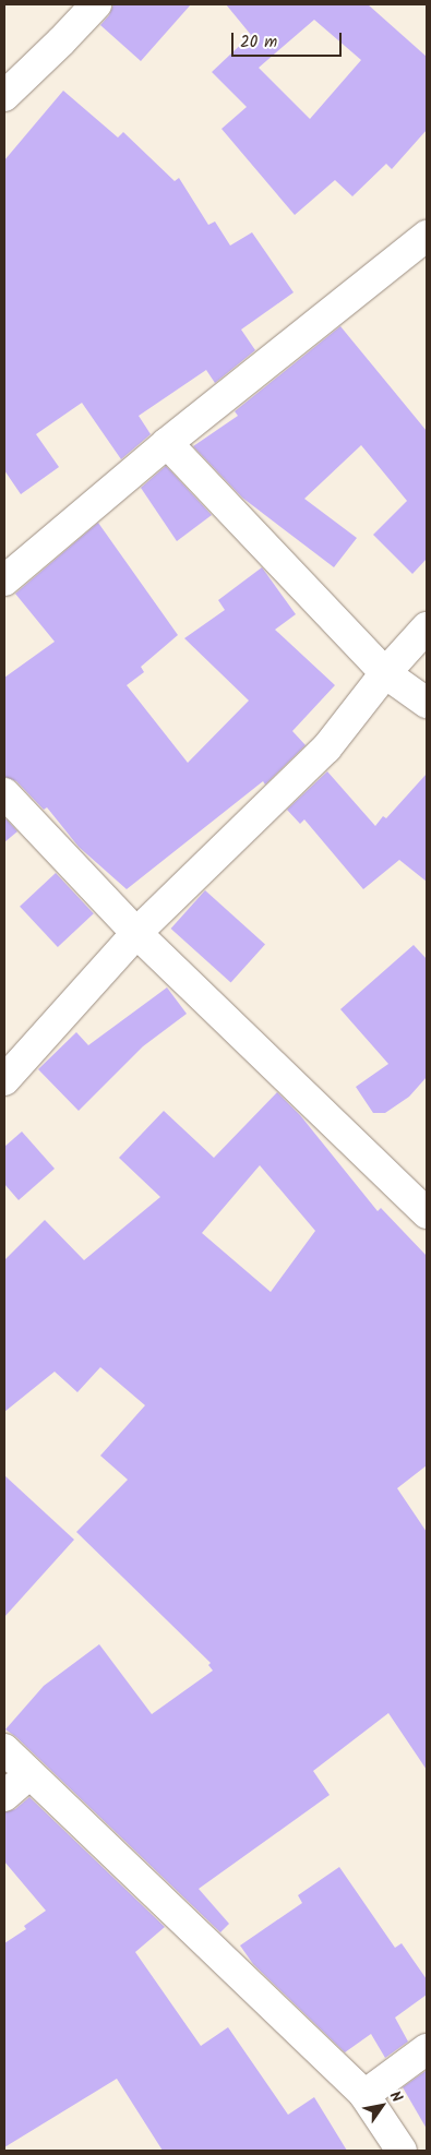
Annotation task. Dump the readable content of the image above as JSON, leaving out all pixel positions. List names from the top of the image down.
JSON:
{
  "scale_bar": "20 m",
  "north": "top right"
}
